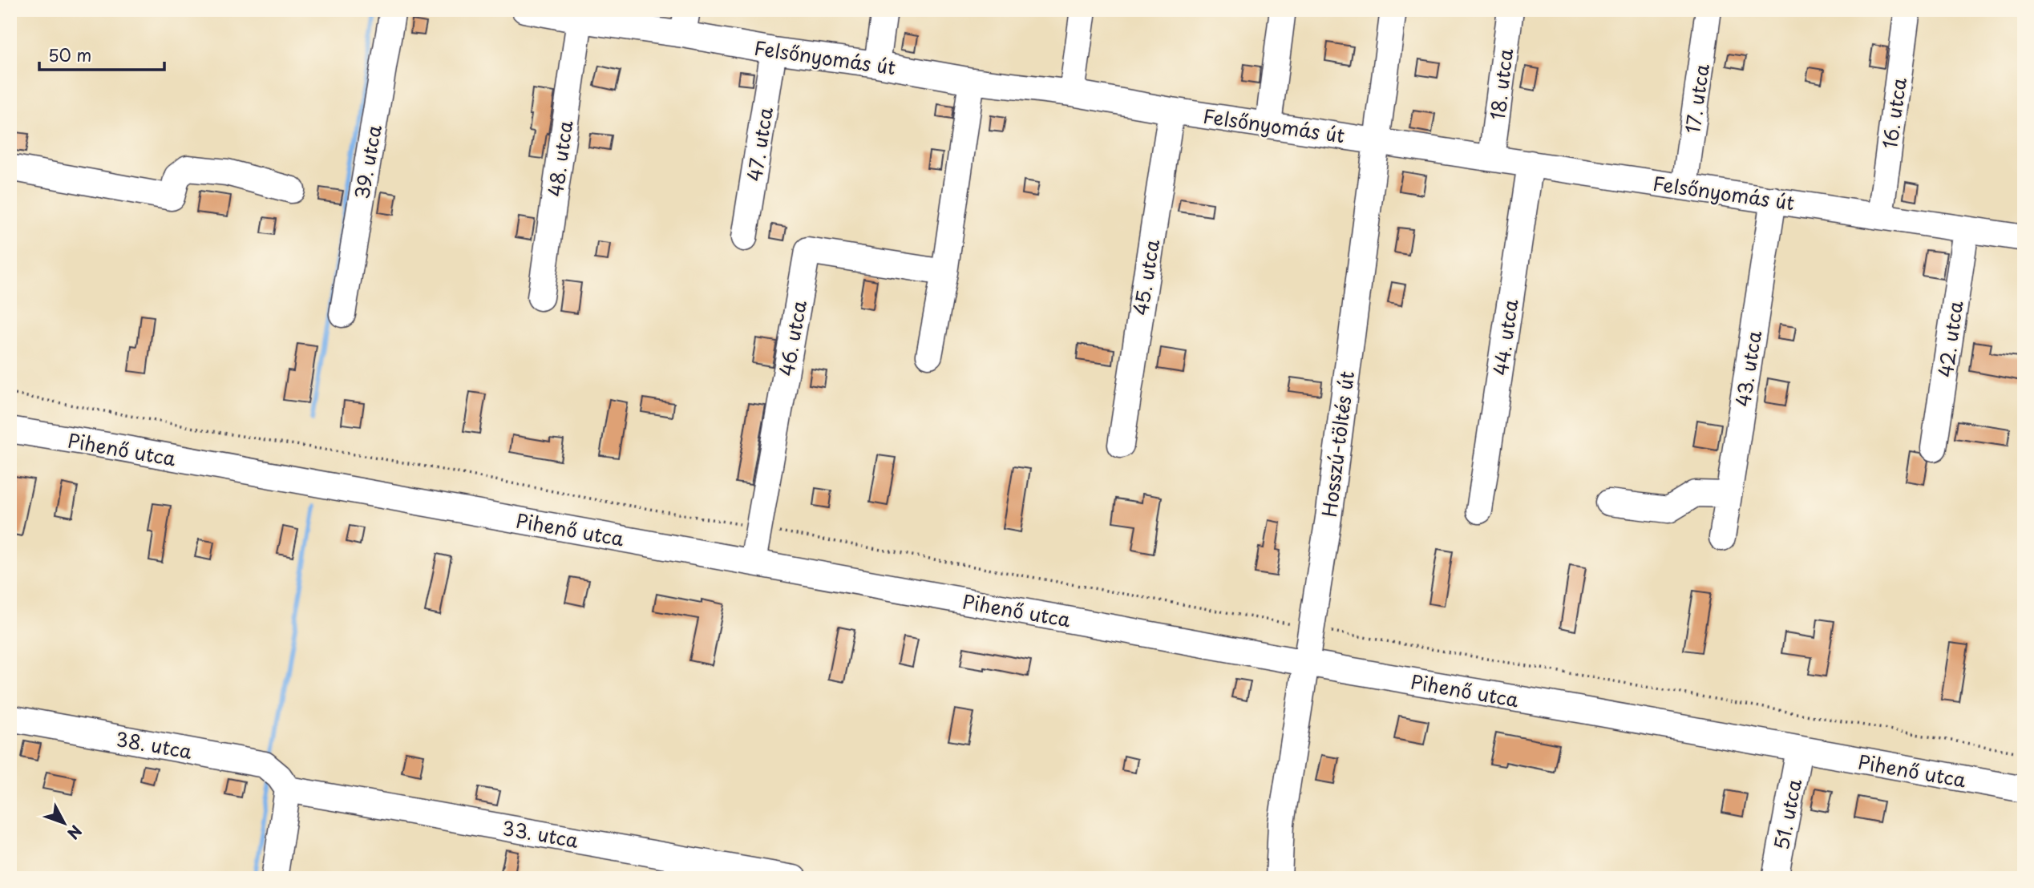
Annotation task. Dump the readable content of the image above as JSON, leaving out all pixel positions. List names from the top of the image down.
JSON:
{
  "streets": {
    "street": [
      "Felsőnyomás út",
      "18. utca",
      "17. utca",
      "16. utca",
      "47. utca",
      "48. utca",
      "39. utca",
      "45. utca",
      "44. utca",
      "46. utca",
      "42. utca",
      "43. utca",
      "Hosszú-töltés út",
      "Pihenő utca",
      "38. utca",
      "51. utca",
      "33. utca"
    ]
  },
  "crossings": [
    ["Felsőnyomás út", "18. utca"],
    ["Felsőnyomás út", "17. utca"],
    ["Felsőnyomás út", "16. utca"],
    ["Felsőnyomás út", "47. utca"],
    ["Felsőnyomás út", "48. utca"],
    ["Felsőnyomás út", "45. utca"],
    ["Felsőnyomás út", "44. utca"],
    ["Felsőnyomás út", "42. utca"],
    ["Felsőnyomás út", "43. utca"],
    ["Felsőnyomás út", "Hosszú-töltés út"],
    ["46. utca", "Pihenő utca"],
    ["Hosszú-töltés út", "Pihenő utca"],
    ["Pihenő utca", "51. utca"],
    ["38. utca", "33. utca"]
  ],
  "scale_bar": "50 m",
  "north": "bottom right"
}
